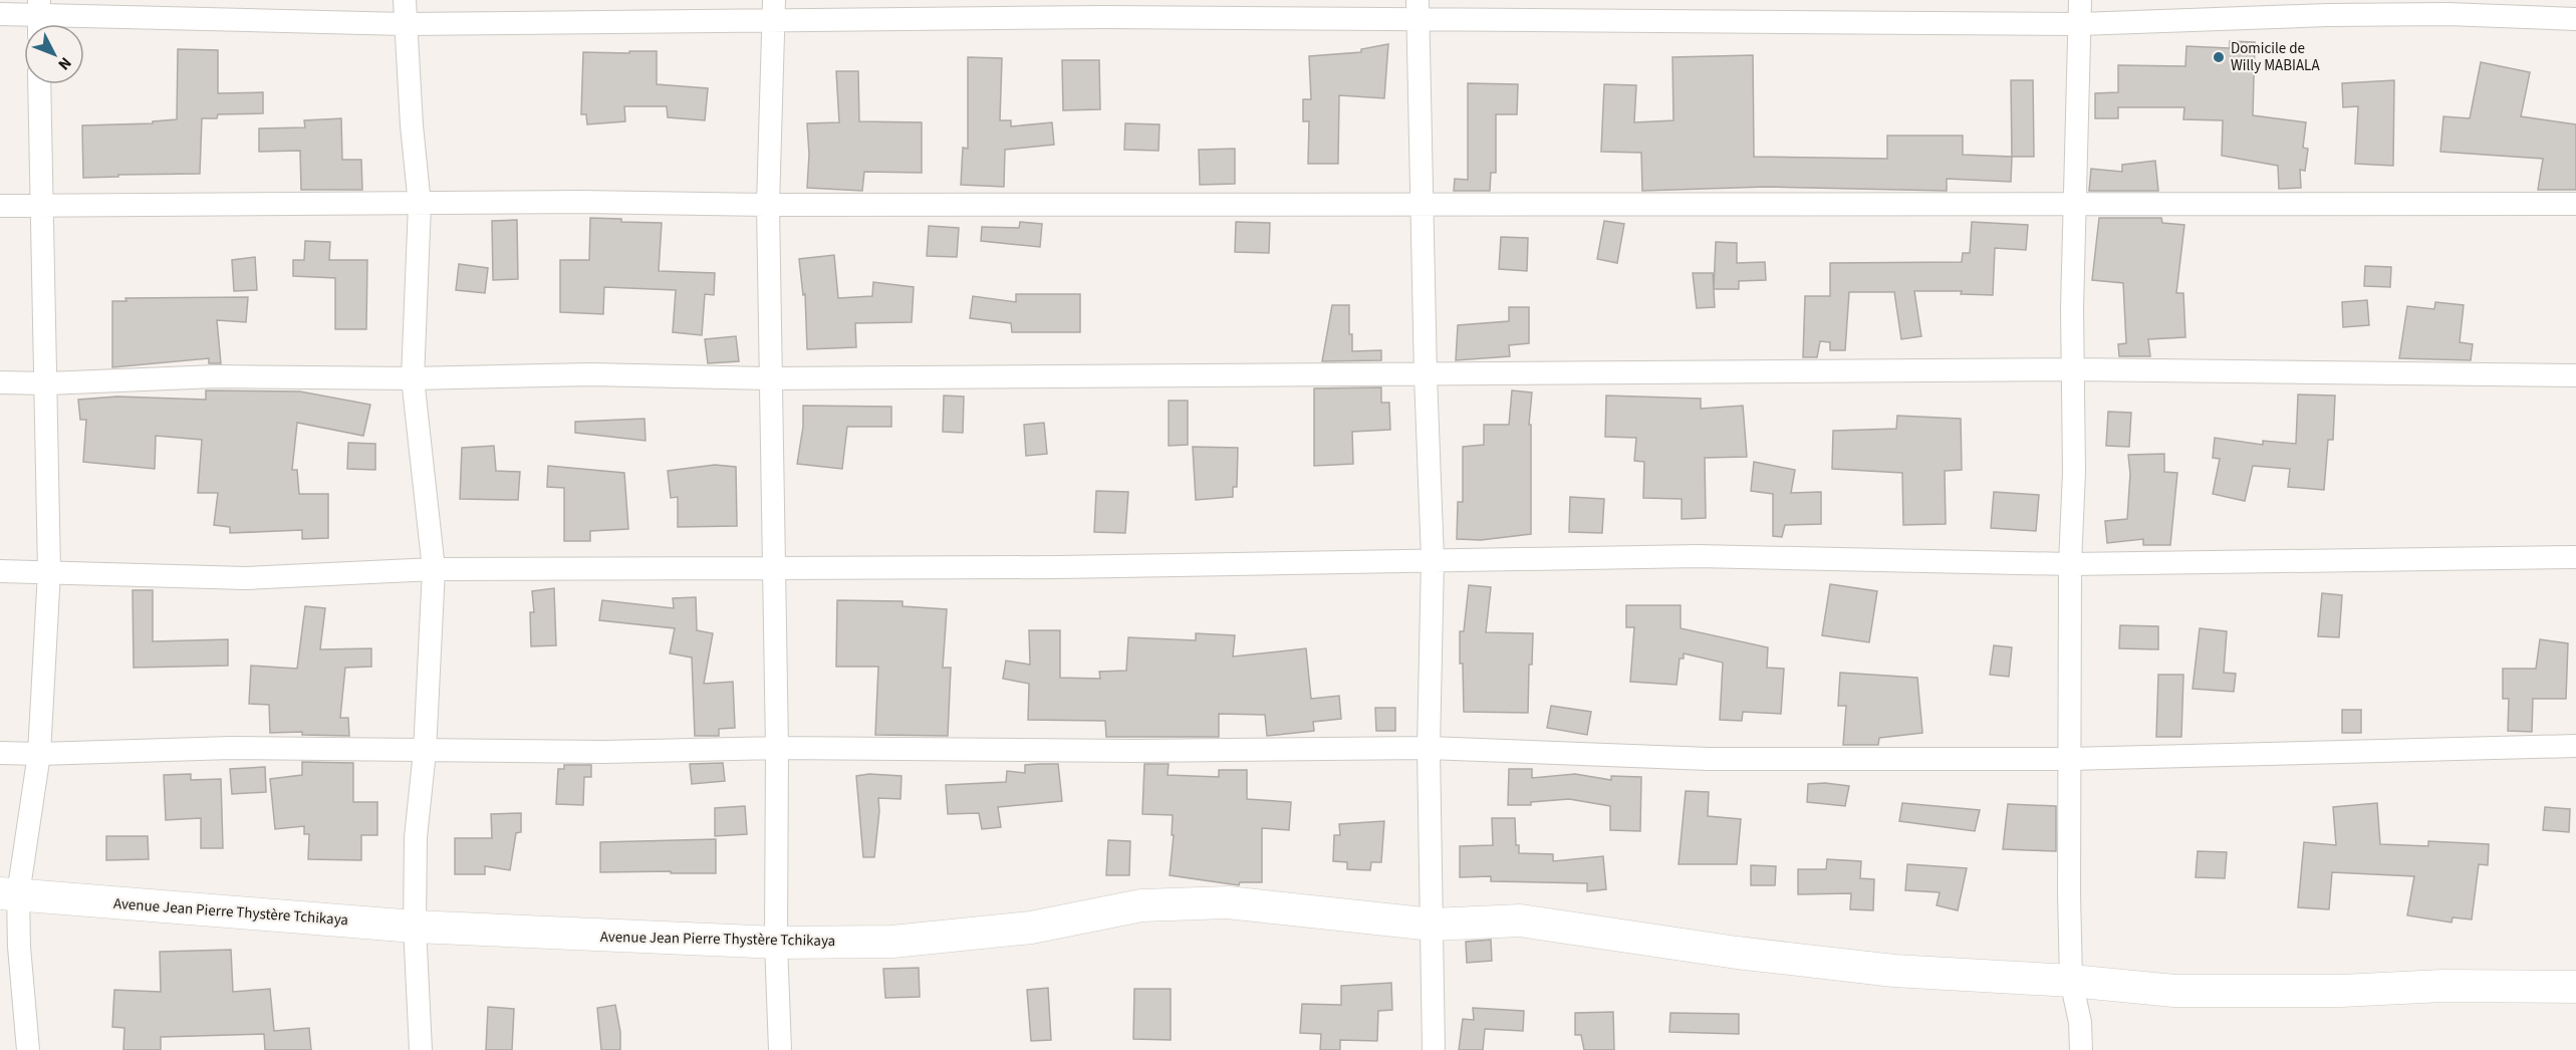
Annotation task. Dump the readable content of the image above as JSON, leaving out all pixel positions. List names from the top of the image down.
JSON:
{
  "streets": {
    "street": ["Avenue Jean Pierre Thystère Tchikaya"]
  },
  "places": ["Domicile de Willy MABIALA"],
  "north": "bottom right"
}
